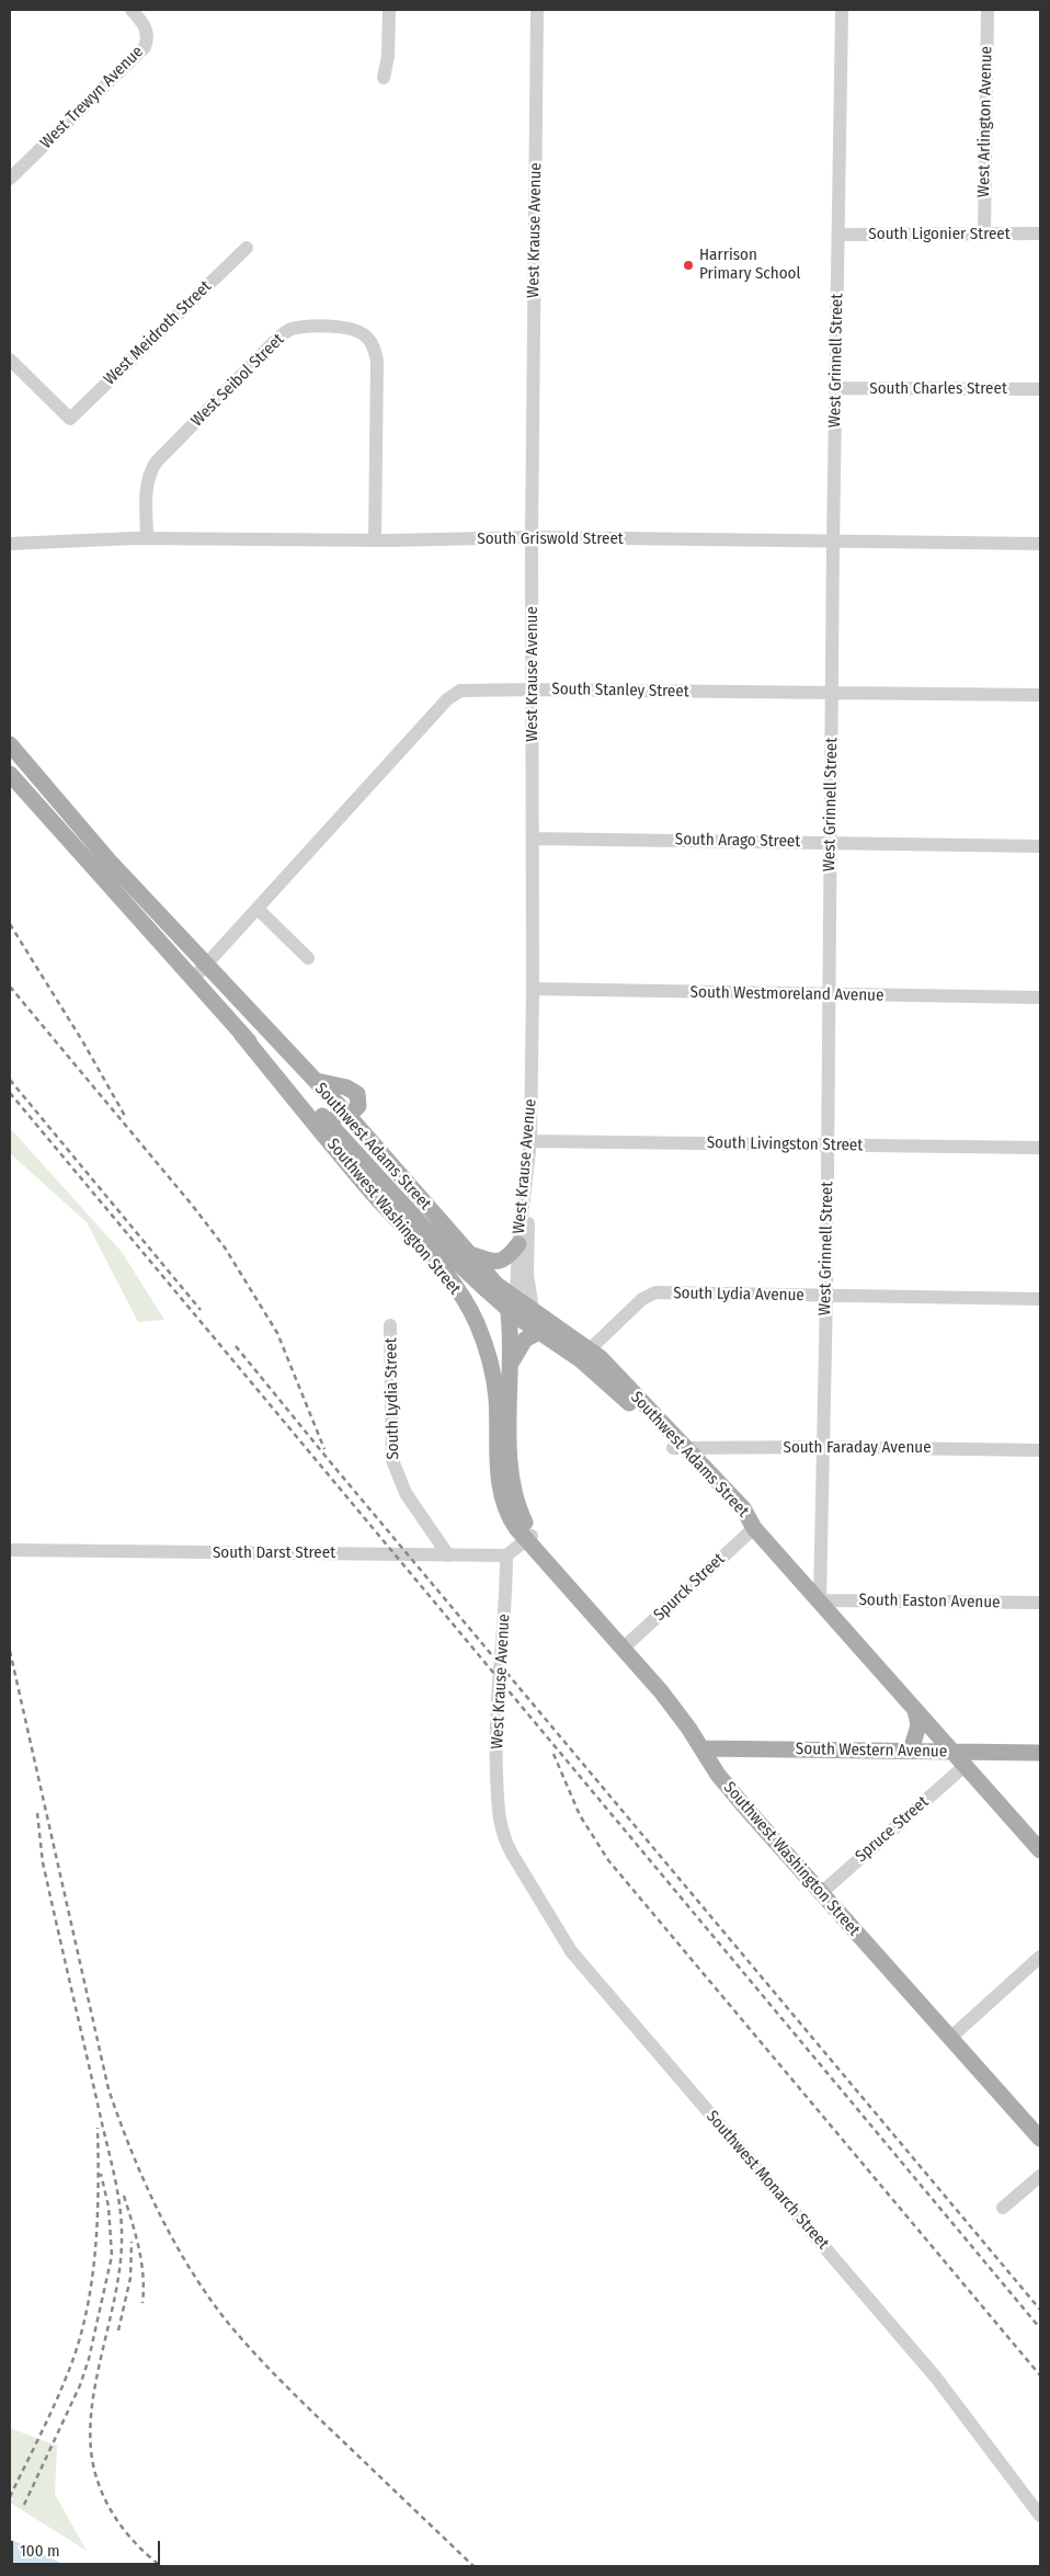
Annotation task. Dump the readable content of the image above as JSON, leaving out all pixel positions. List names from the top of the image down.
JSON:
{
  "streets": {
    "main road": ["Southwest Adams Street", "Southwest Washington Street", "South Western Avenue"],
    "street": [
      "West Trewyn Avenue",
      "West Arlington Avenue",
      "West Krause Avenue",
      "South Ligonier Street",
      "West Meidroth Street",
      "West Grinnell Street",
      "West Seibol Street",
      "South Charles Street",
      "South Griswold Street",
      "South Stanley Street",
      "South Arago Street",
      "South Westmoreland Avenue",
      "South Livingston Street",
      "South Lydia Avenue",
      "South Lydia Street",
      "South Faraday Avenue",
      "South Darst Street",
      "Spurck Street",
      "South Easton Avenue",
      "Spruce Street",
      "Southwest Monarch Street"
    ]
  },
  "crossings": [
    ["West Arlington Avenue", "South Ligonier Street"],
    ["West Krause Avenue", "South Griswold Street"],
    ["West Krause Avenue", "South Stanley Street"],
    ["West Krause Avenue", "South Arago Street"],
    ["West Krause Avenue", "South Westmoreland Avenue"],
    ["West Krause Avenue", "South Livingston Street"],
    ["West Krause Avenue", "Southwest Adams Street"],
    ["West Krause Avenue", "Southwest Washington Street"],
    ["West Krause Avenue", "South Darst Street"],
    ["West Krause Avenue", "Southwest Monarch Street"],
    ["South Ligonier Street", "West Grinnell Street"],
    ["West Grinnell Street", "South Charles Street"],
    ["West Grinnell Street", "South Griswold Street"],
    ["West Grinnell Street", "South Stanley Street"],
    ["West Grinnell Street", "South Arago Street"],
    ["West Grinnell Street", "South Westmoreland Avenue"],
    ["West Grinnell Street", "South Livingston Street"],
    ["West Grinnell Street", "Southwest Adams Street"],
    ["West Grinnell Street", "South Lydia Avenue"],
    ["West Grinnell Street", "South Faraday Avenue"],
    ["West Grinnell Street", "South Easton Avenue"],
    ["West Seibol Street", "South Griswold Street"],
    ["South Stanley Street", "Southwest Adams Street"],
    ["Southwest Adams Street", "Southwest Washington Street"],
    ["Southwest Adams Street", "South Lydia Avenue"],
    ["Southwest Adams Street", "South Faraday Avenue"],
    ["Southwest Adams Street", "Spurck Street"],
    ["Southwest Adams Street", "South Easton Avenue"],
    ["Southwest Adams Street", "South Western Avenue"],
    ["Southwest Adams Street", "Spruce Street"],
    ["Southwest Washington Street", "Spurck Street"],
    ["Southwest Washington Street", "South Western Avenue"],
    ["Southwest Washington Street", "Spruce Street"],
    ["South Lydia Street", "South Darst Street"]
  ],
  "places": ["Harrison Primary School"],
  "scale_bar": "100 m"
}
